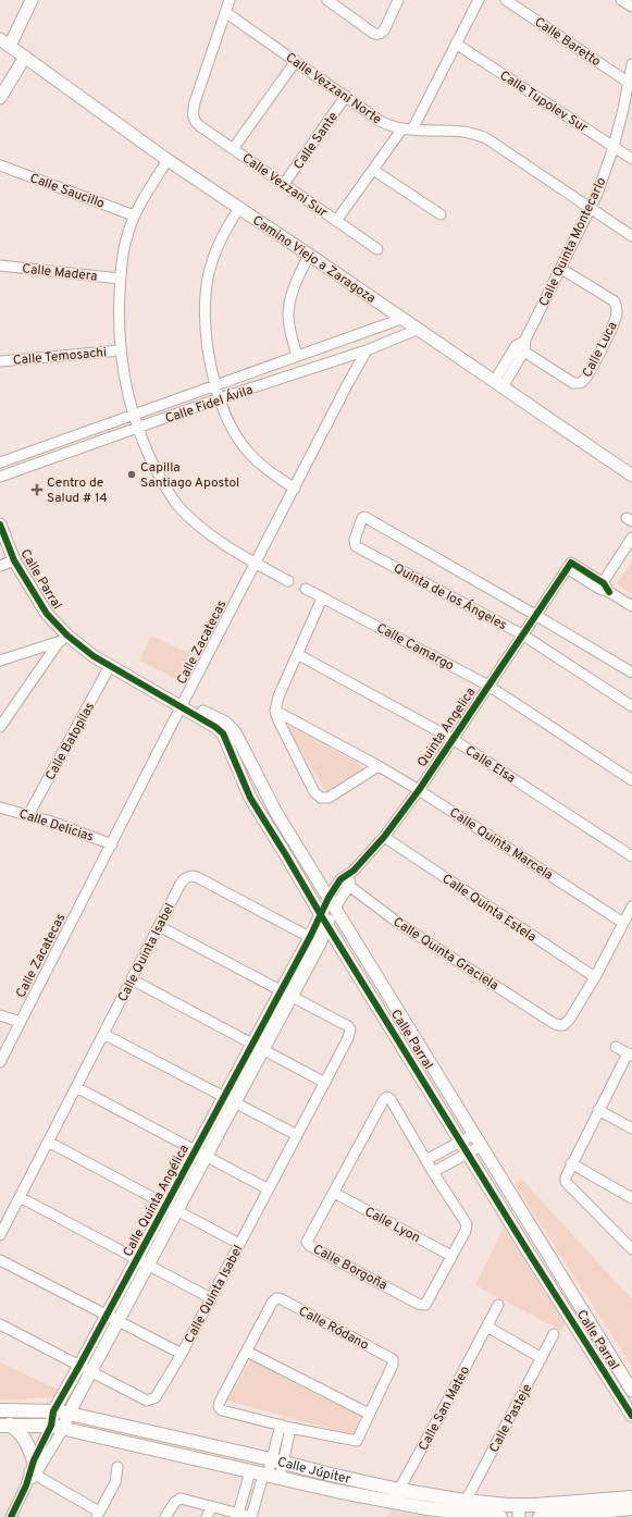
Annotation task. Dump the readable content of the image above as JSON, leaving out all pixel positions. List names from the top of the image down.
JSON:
{
  "streets": {
    "main road": ["Calle Júpiter"],
    "street": [
      "Calle Baretto",
      "Calle Vezzani Norte",
      "Calle Tupolev Sur",
      "Calle Sante",
      "Calle Vezzani Sur",
      "Calle Saucillo",
      "Calle Quinta Montecarlo",
      "Camino Viejo a Zaragoza",
      "Calle Madera",
      "Calle Luca",
      "Calle Temosachi",
      "Calle Fidel Ávila",
      "Calle Parral",
      "Quinta de los Ángeles",
      "Calle Zacatecas",
      "Calle Camargo",
      "Quinta Angelica",
      "Calle Batopilas",
      "Calle Elsa",
      "Calle Delicias",
      "Calle Quinta Marcela",
      "Calle Quinta Estela",
      "Calle Quinta Isabel",
      "Calle Quinta Graciela",
      "Calle Quinta Angélica",
      "Calle Lyon",
      "Calle Borgoña",
      "Calle Ródano",
      "Calle San Mateo",
      "Calle Pasteje"
    ]
  },
  "crossings": [
    ["Calle Baretto", "Calle Quinta Montecarlo"],
    ["Calle Vezzani Norte", "Calle Sante"],
    ["Calle Vezzani Norte", "Calle Vezzani Sur"],
    ["Calle Vezzani Norte", "Calle Quinta Montecarlo"],
    ["Calle Tupolev Sur", "Calle Quinta Montecarlo"],
    ["Calle Sante", "Calle Vezzani Sur"],
    ["Calle Quinta Montecarlo", "Camino Viejo a Zaragoza"],
    ["Calle Quinta Montecarlo", "Calle Luca"],
    ["Camino Viejo a Zaragoza", "Calle Fidel Ávila"],
    ["Calle Fidel Ávila", "Calle Zacatecas"],
    ["Calle Parral", "Calle Zacatecas"],
    ["Calle Parral", "Quinta Angelica"],
    ["Calle Parral", "Calle Batopilas"],
    ["Calle Parral", "Calle Quinta Angélica"],
    ["Quinta de los Ángeles", "Quinta Angelica"],
    ["Calle Zacatecas", "Calle Delicias"],
    ["Calle Camargo", "Quinta Angelica"],
    ["Quinta Angelica", "Calle Elsa"],
    ["Quinta Angelica", "Calle Quinta Marcela"],
    ["Quinta Angelica", "Calle Quinta Estela"],
    ["Quinta Angelica", "Calle Quinta Graciela"],
    ["Quinta Angelica", "Calle Quinta Angélica"],
    ["Calle Batopilas", "Calle Delicias"],
    ["Calle Quinta Estela", "Calle Quinta Graciela"],
    ["Calle Quinta Isabel", "Calle Quinta Angélica"],
    ["Calle Quinta Angélica", "Calle Júpiter"],
    ["Calle Lyon", "Calle Borgoña"],
    ["Calle San Mateo", "Calle Júpiter"],
    ["Calle Pasteje", "Calle Júpiter"]
  ],
  "places": {
    "other": ["Capilla Santiago Apostol"],
    "health": ["Centro de Salud # 14"]
  }
}
